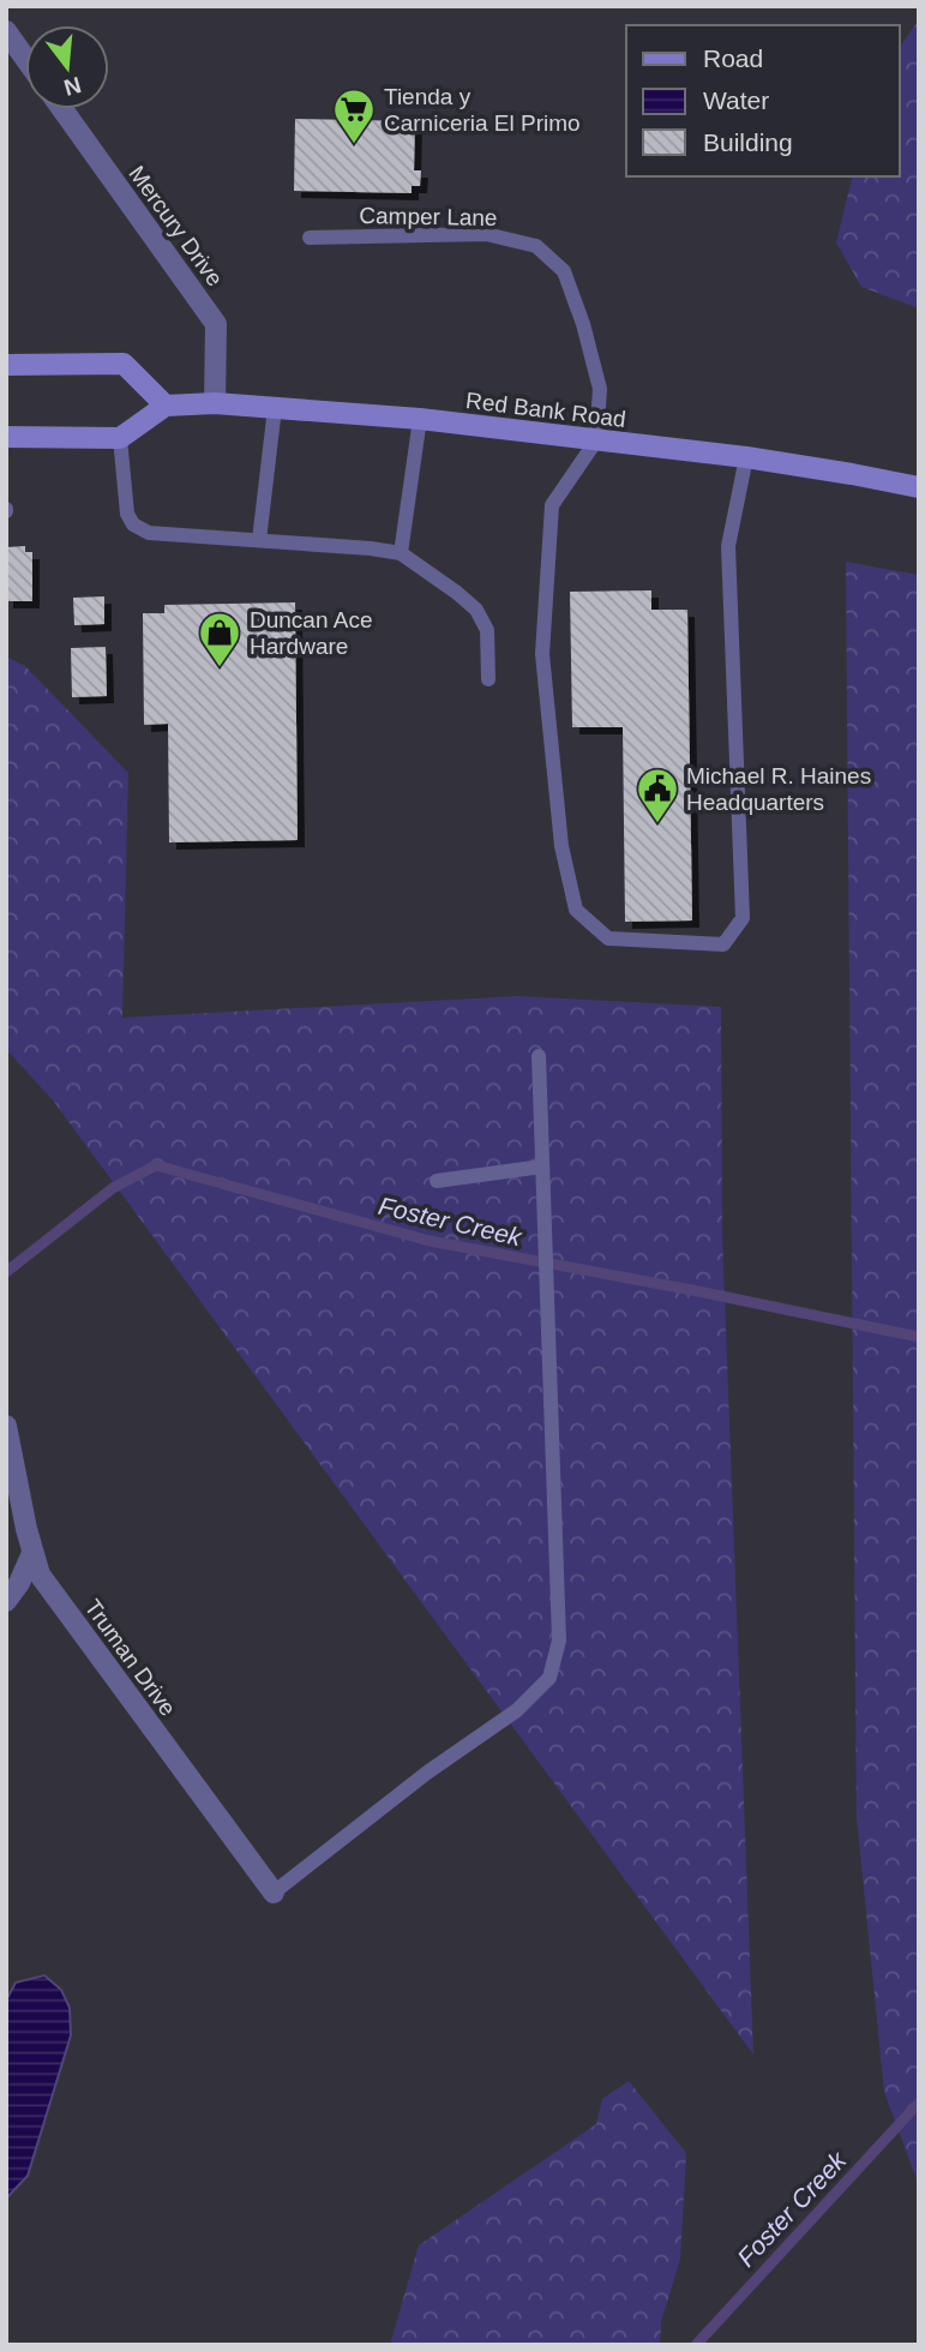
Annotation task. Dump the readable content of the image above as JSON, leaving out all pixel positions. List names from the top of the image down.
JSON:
{
  "streets": {
    "main road": ["Red Bank Road"],
    "street": ["Mercury Drive", "Truman Drive"],
    "lane": ["Camper Lane"]
  },
  "crossings": [
    ["Camper Lane", "Red Bank Road"],
    ["Mercury Drive", "Red Bank Road"]
  ],
  "water": ["Foster Creek"],
  "places": {
    "supermarket": ["Tienda y Carniceria El Primo"],
    "shop": ["Duncan Ace Hardware"],
    "public building": ["Michael R. Haines Headquarters"]
  },
  "legend": ["Road", "Water", "Building"],
  "north": "bottom"
}
